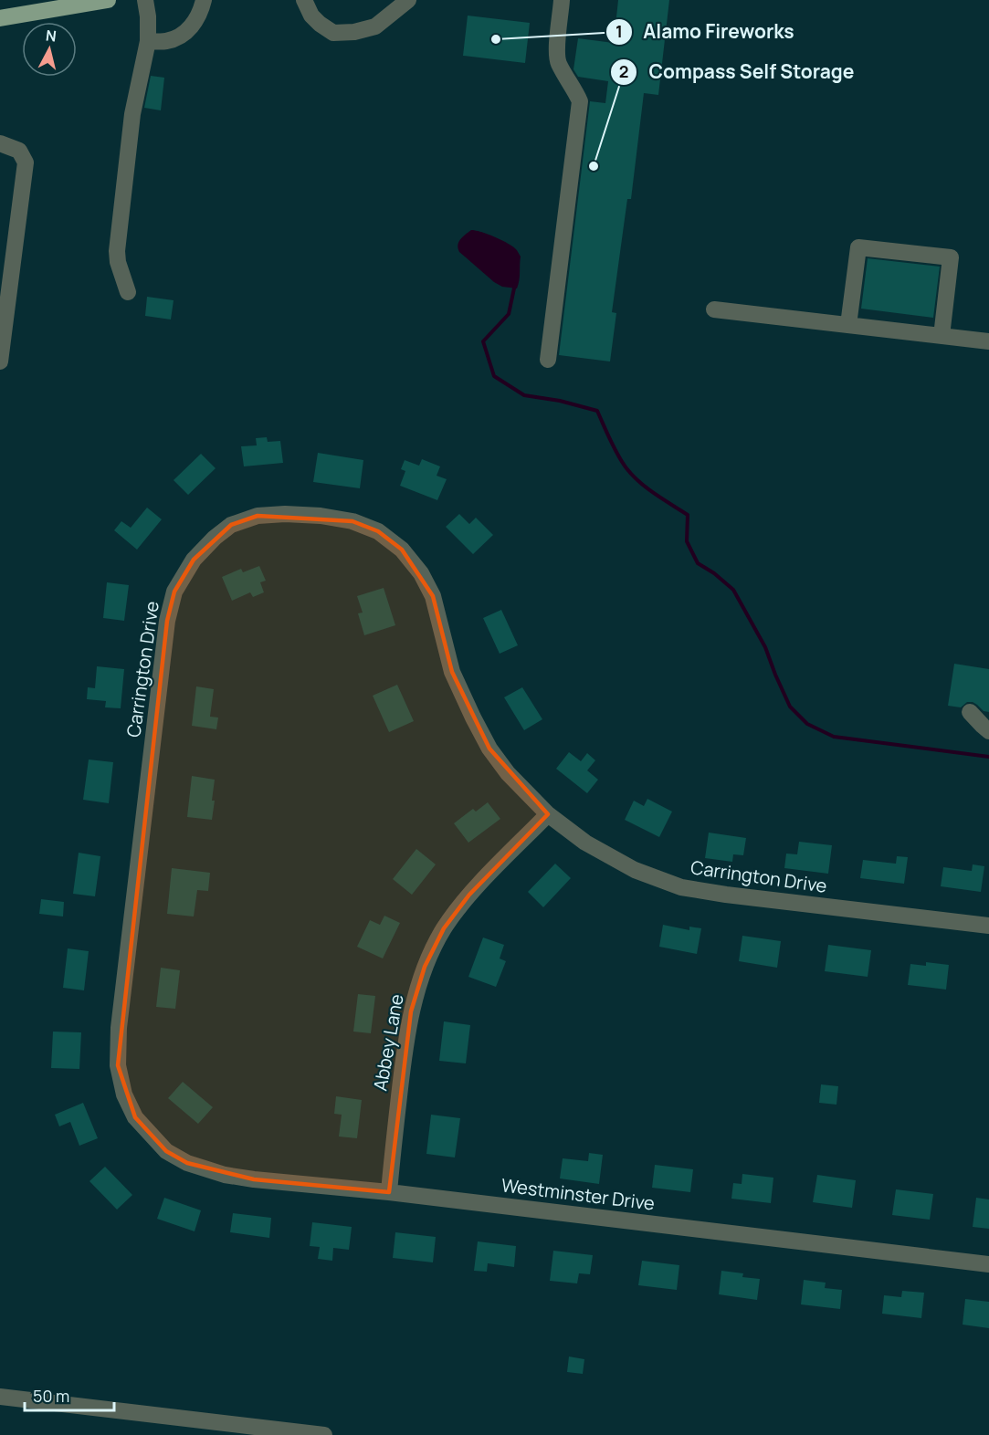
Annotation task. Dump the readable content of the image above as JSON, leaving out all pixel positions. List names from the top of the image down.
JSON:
{
  "streets": {
    "street": ["Carrington Drive", "Abbey Lane", "Westminster Drive"]
  },
  "crossings": [
    ["Carrington Drive", "Abbey Lane"],
    ["Carrington Drive", "Westminster Drive"],
    ["Abbey Lane", "Westminster Drive"]
  ],
  "places": ["Alamo Fireworks", "Compass Self Storage"],
  "scale_bar": "50 m",
  "north": "top"
}
